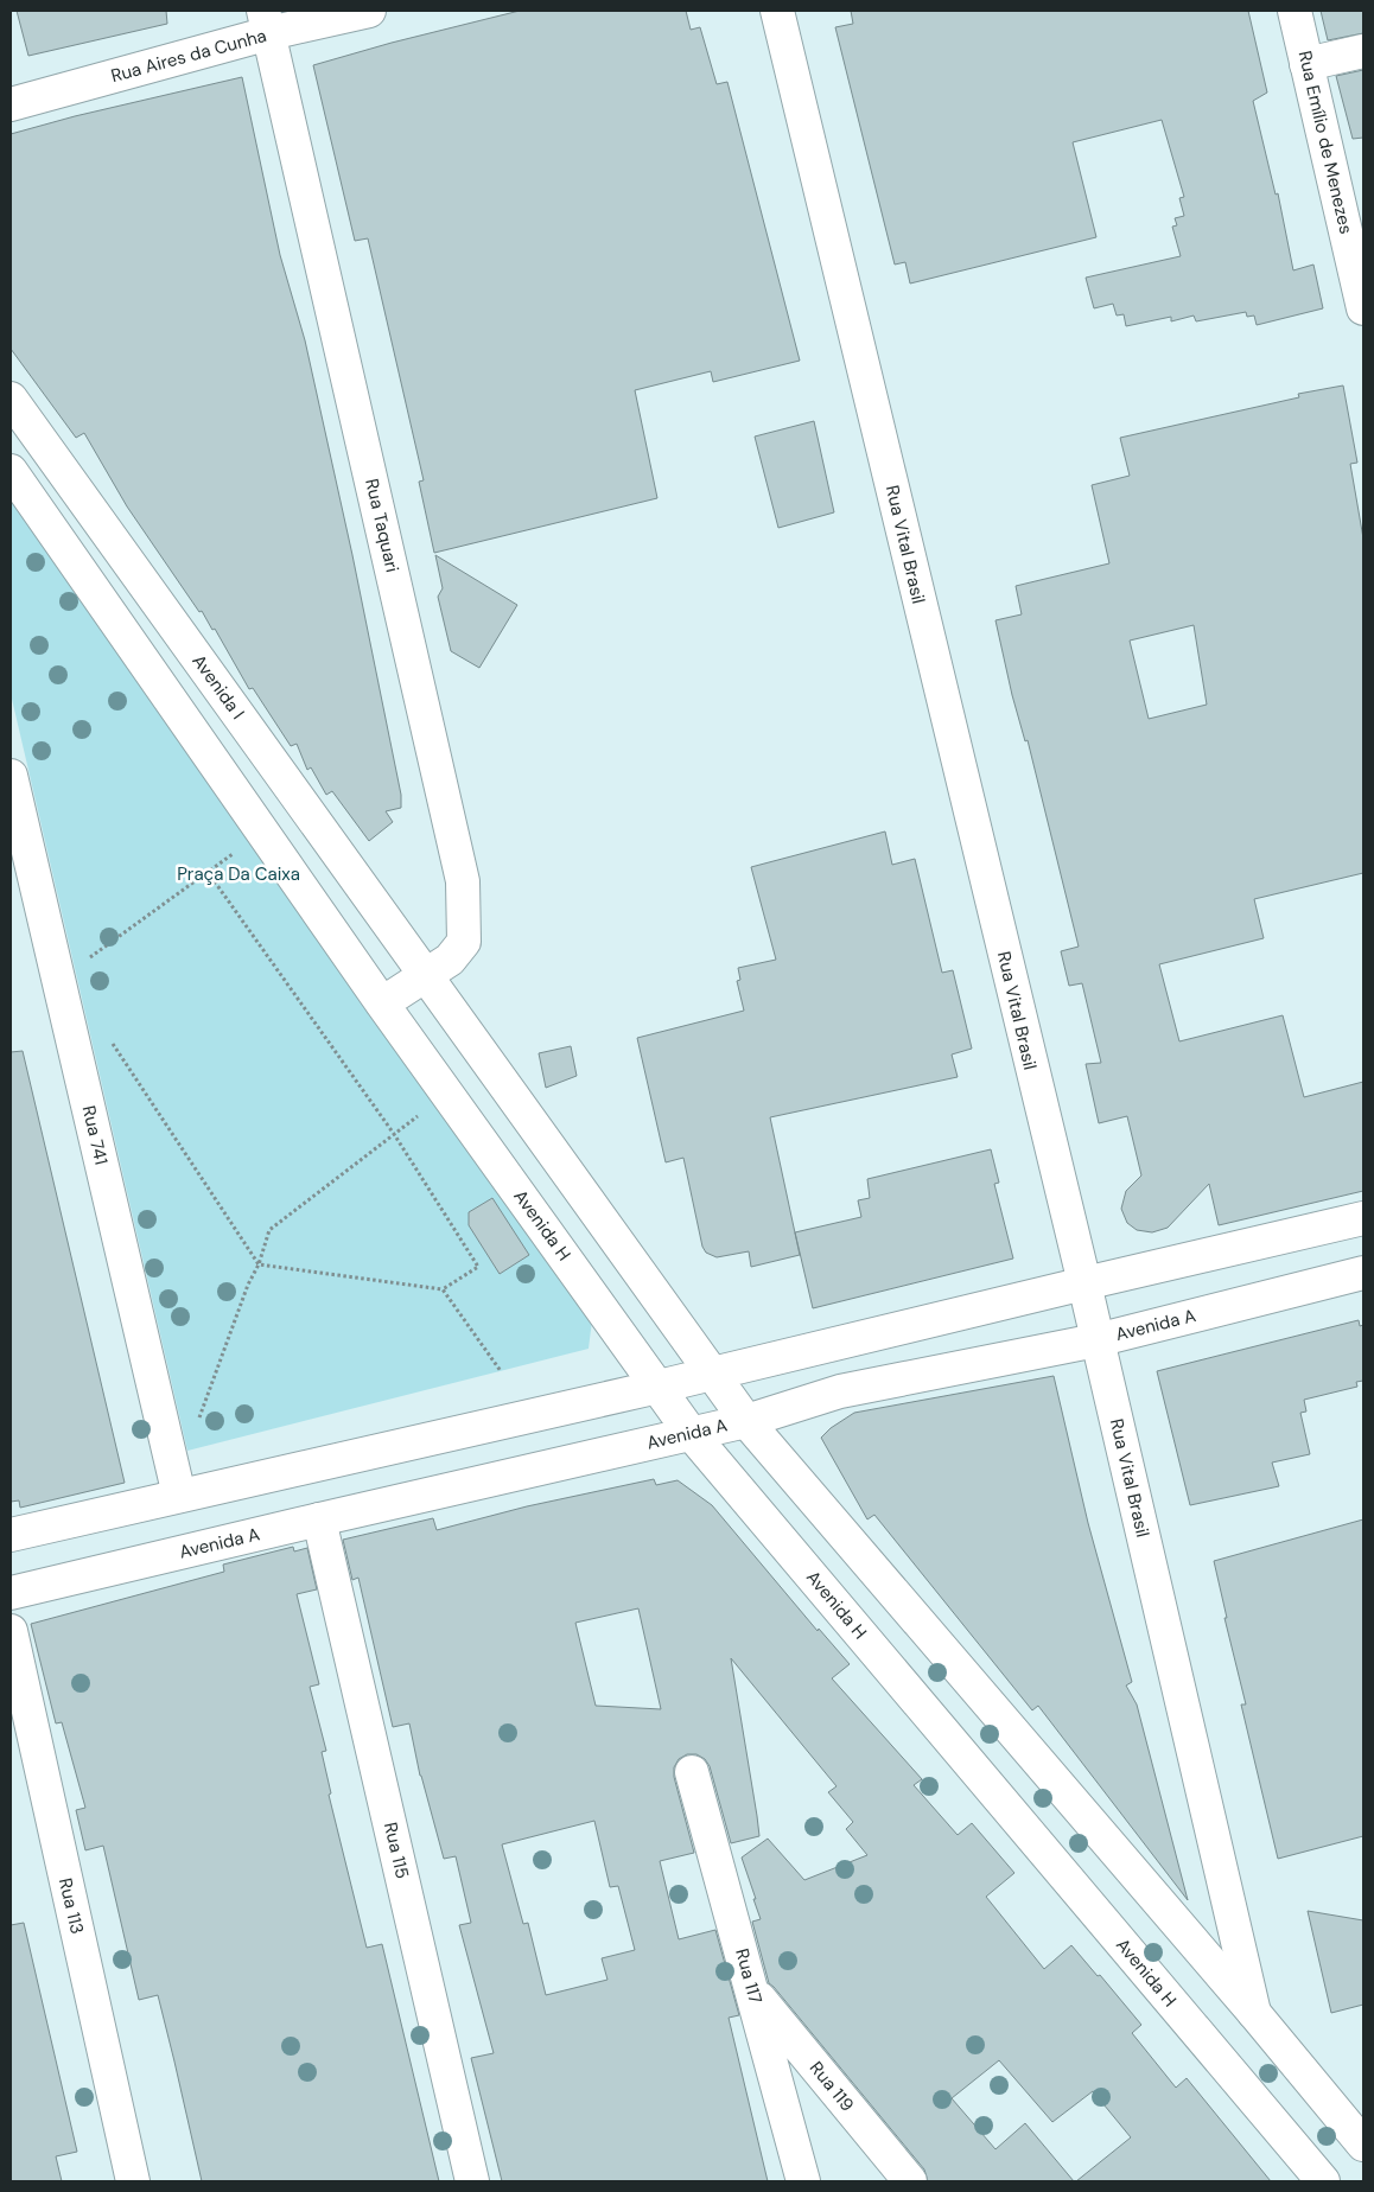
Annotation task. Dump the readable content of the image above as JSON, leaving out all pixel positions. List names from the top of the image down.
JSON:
{
  "streets": {
    "street": [
      "Rua Aires da Cunha",
      "Rua Emílio de Menezes",
      "Rua Taquari",
      "Rua Vital Brasil",
      "Avenida I",
      "Rua 741",
      "Avenida H",
      "Avenida A",
      "Rua 115",
      "Rua 113",
      "Rua 117",
      "Rua 119"
    ]
  },
  "crossings": [
    ["Rua Aires da Cunha", "Rua Taquari"],
    ["Rua Taquari", "Avenida I"],
    ["Rua Taquari", "Avenida H"],
    ["Rua Vital Brasil", "Avenida A"],
    ["Avenida H", "Avenida A"],
    ["Avenida A", "Rua 115"],
    ["Rua 117", "Rua 119"]
  ],
  "parks": ["Praça Da Caixa"]
}
